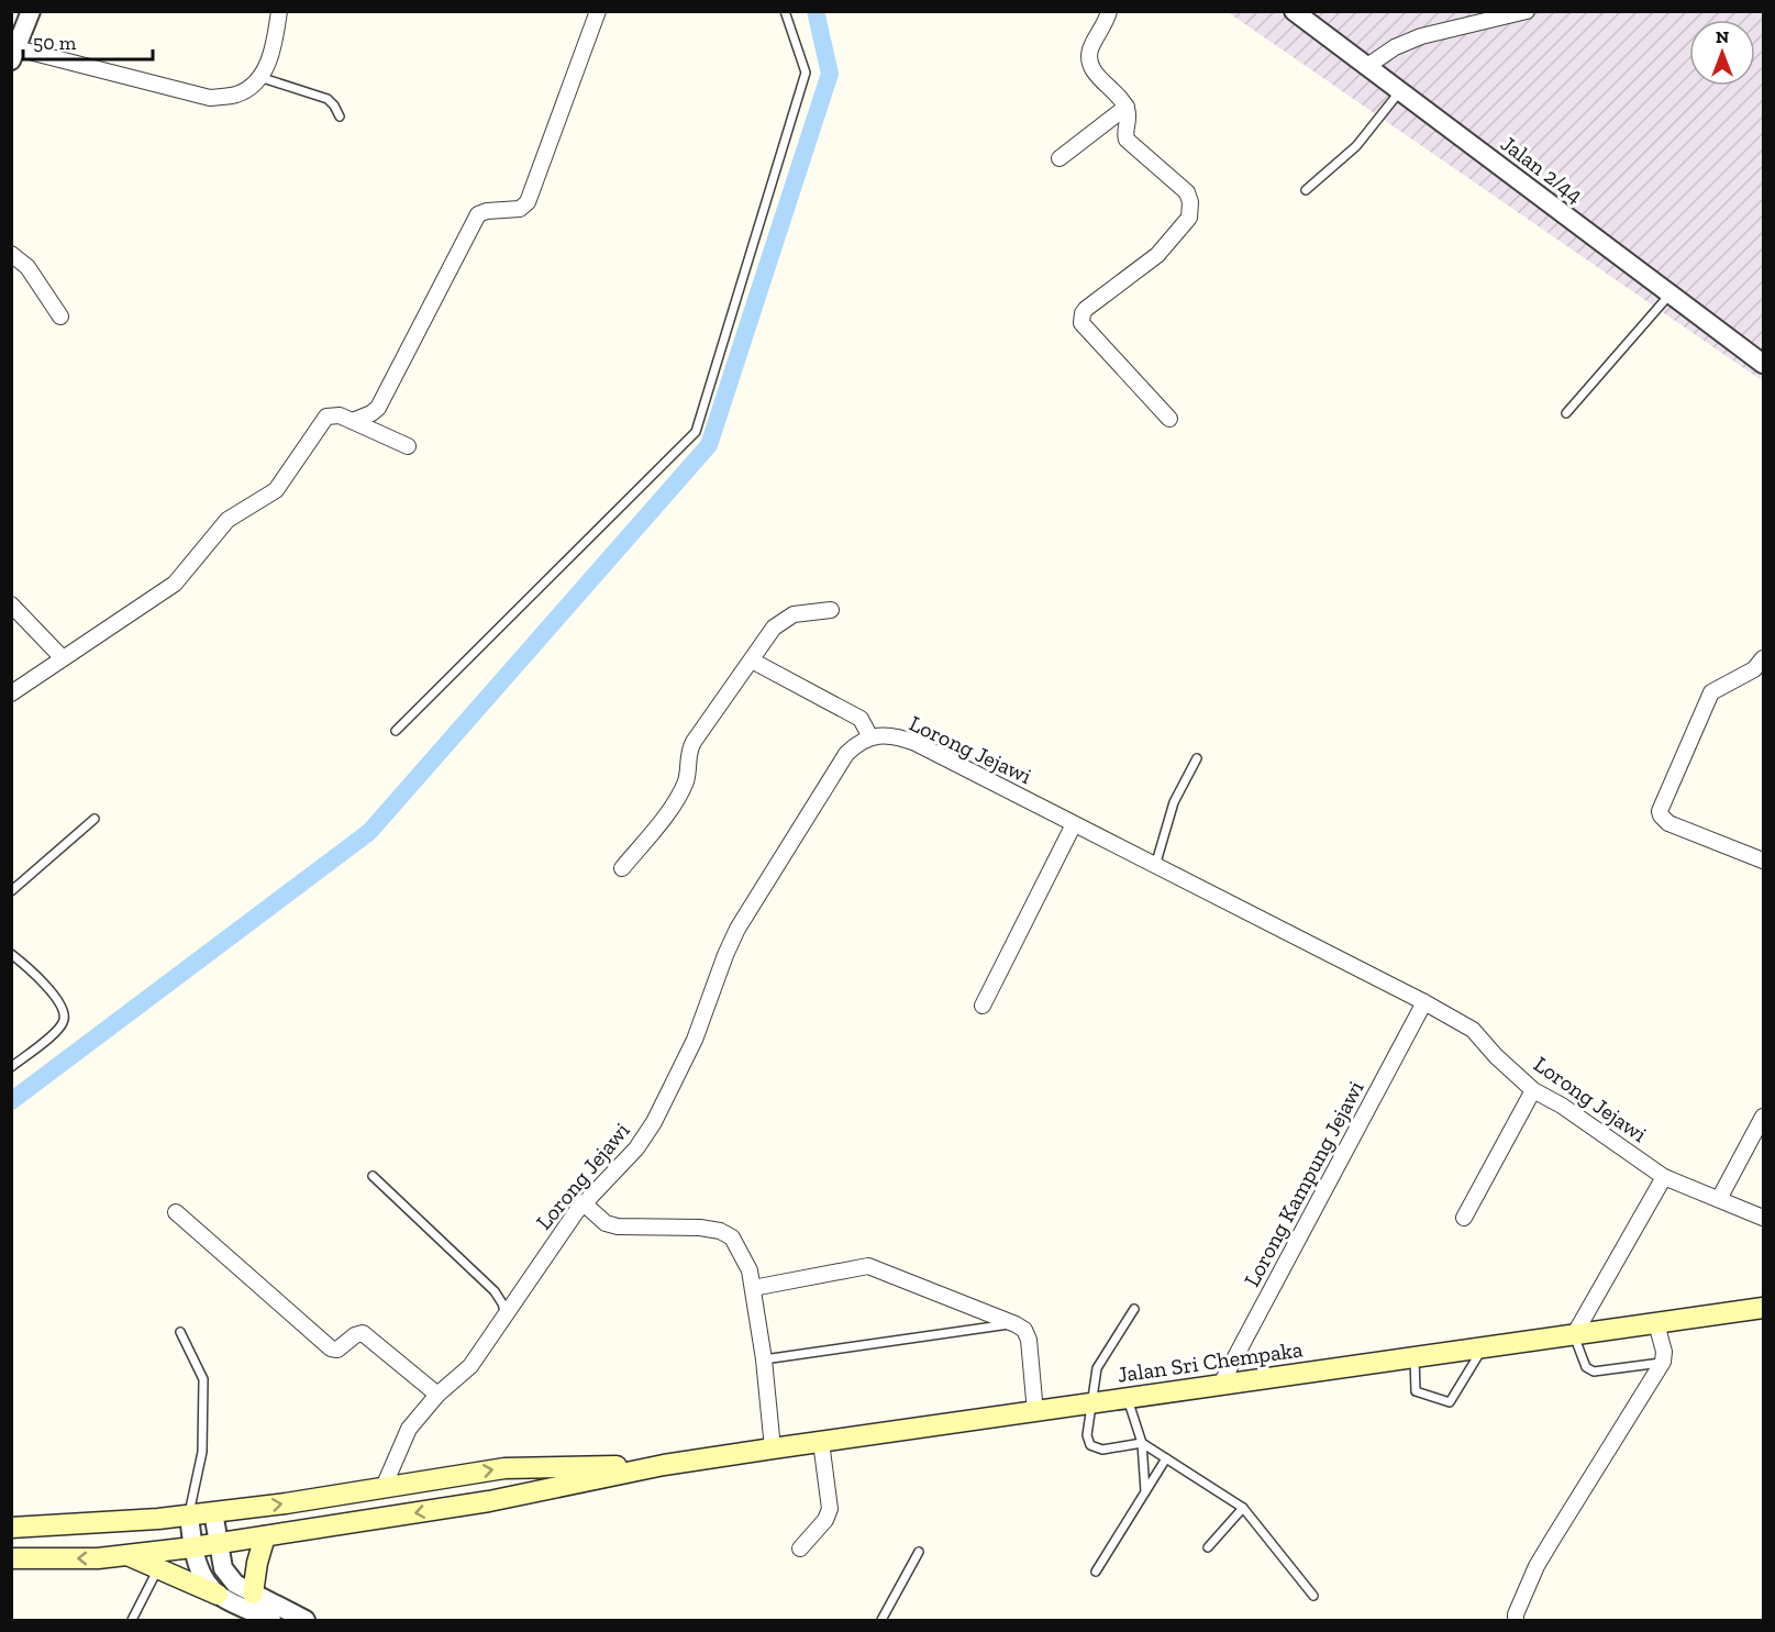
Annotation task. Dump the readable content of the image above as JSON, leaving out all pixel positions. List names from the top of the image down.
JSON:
{
  "streets": {
    "main road": ["Jalan Sri Chempaka"],
    "street": ["Jalan 2/44", "Lorong Jejawi", "Lorong Kampung Jejawi"]
  },
  "crossings": [
    ["Lorong Jejawi", "Lorong Kampung Jejawi"],
    ["Lorong Kampung Jejawi", "Jalan Sri Chempaka"]
  ],
  "scale_bar": "50 m",
  "north": "top"
}
